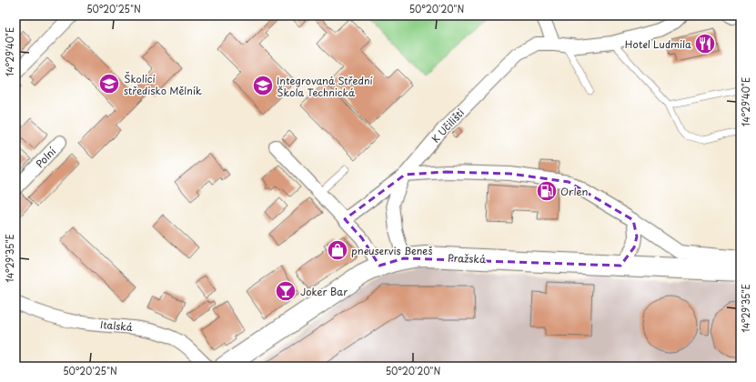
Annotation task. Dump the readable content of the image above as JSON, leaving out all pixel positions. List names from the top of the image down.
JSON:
{
  "streets": {
    "main road": ["Pražská"],
    "street": ["K Učilišti", "Polní", "Italská"]
  },
  "places": {
    "restaurant": ["Hotel Ludmila"],
    "school or university": ["Školící středisko Mělník", "Integrovaná Střední Škola Technická"],
    "fuel station": ["Orlen"],
    "shop": ["pneuservis Beneš"],
    "bar": ["Joker Bar"]
  },
  "coordinates": [
    "50°20'25\"N",
    "50°20'20\"N",
    "14°29'40\"E",
    "14°29'35\"E"
  ]
}
